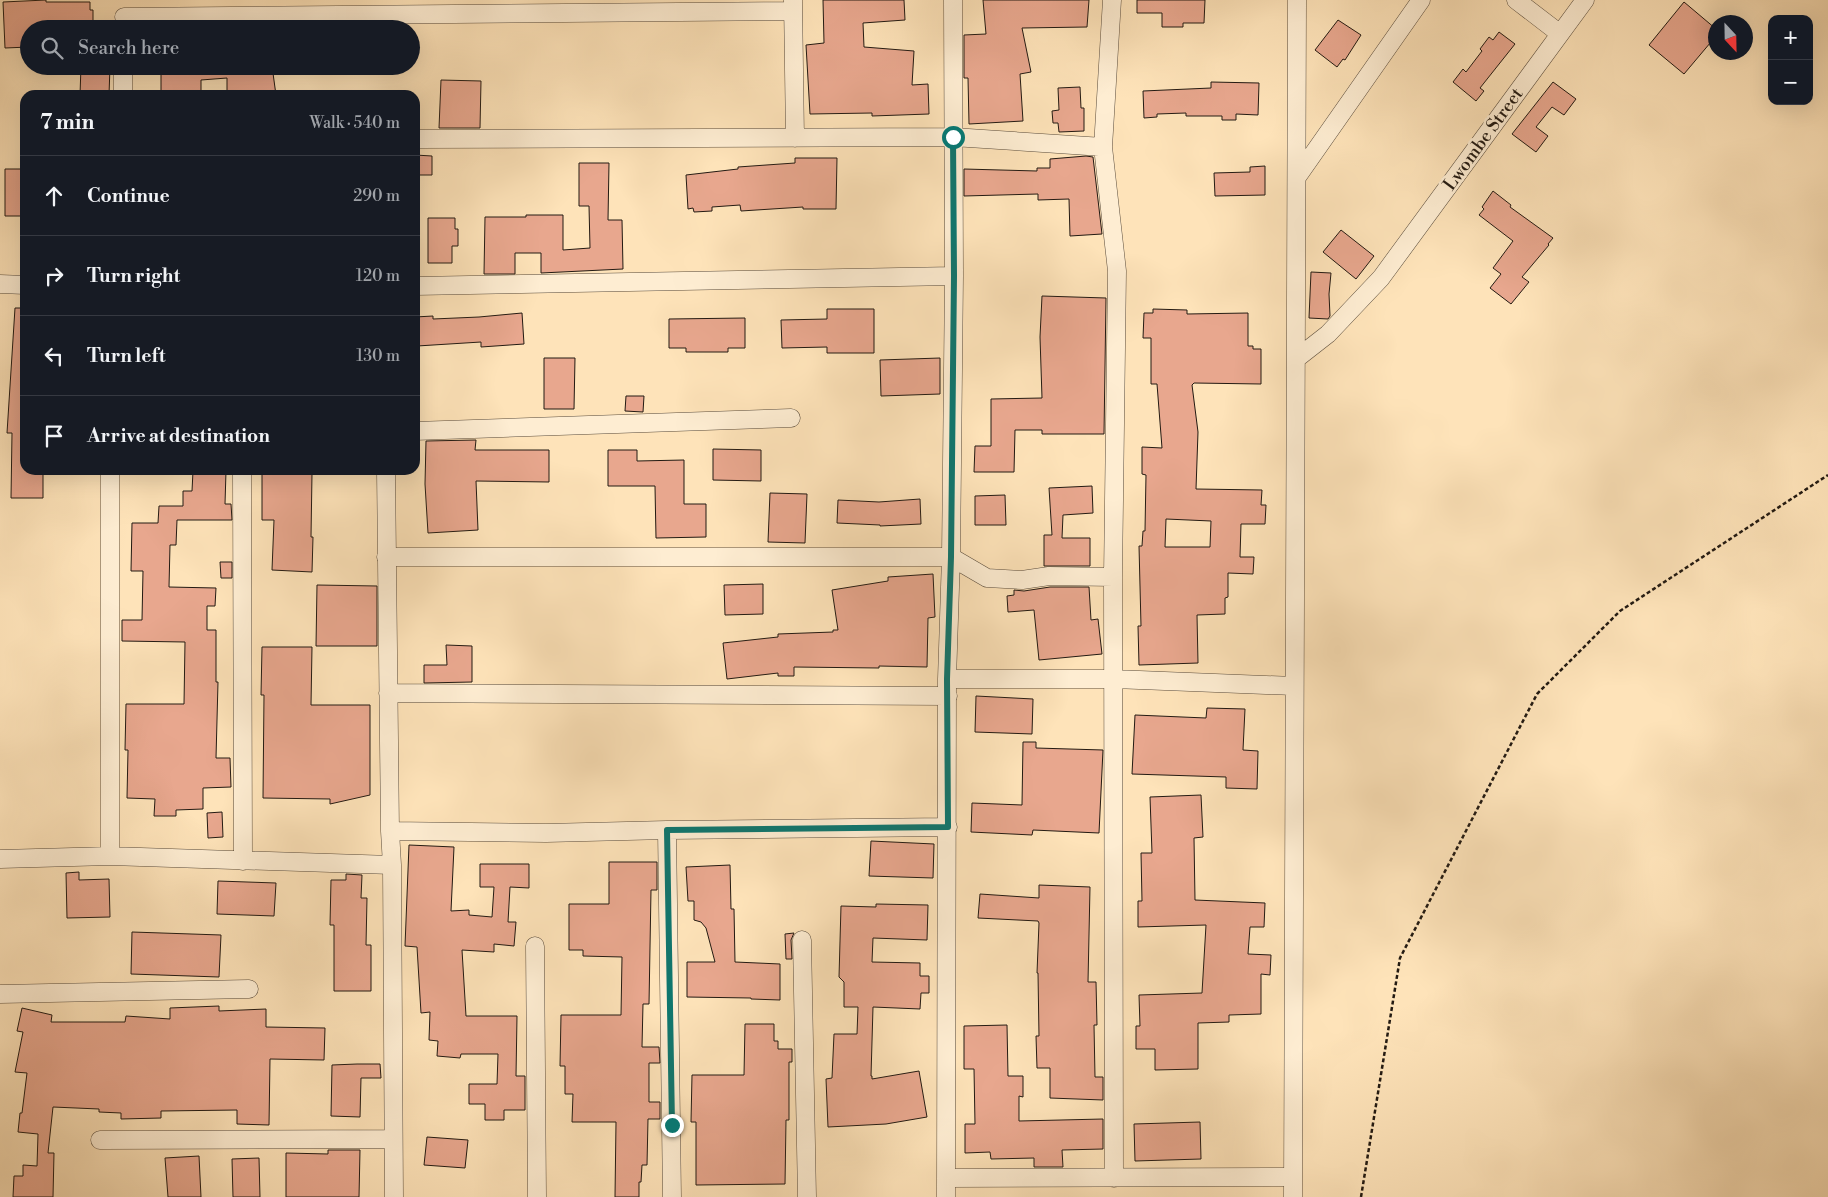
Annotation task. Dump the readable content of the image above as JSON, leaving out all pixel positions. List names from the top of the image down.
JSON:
{
  "streets": {
    "street": ["Lwombe Street"]
  },
  "north": "bottom",
  "page": {
    "map_buttons": ["+", "−"],
    "search": "Search here",
    "heading": ["7 min", "Walk · 540 m"],
    "list": [
      ["Continue", "290 m"],
      ["Turn right", "120 m"],
      ["Turn left", "130 m"],
      "Arrive at destination"
    ]
  }
}
